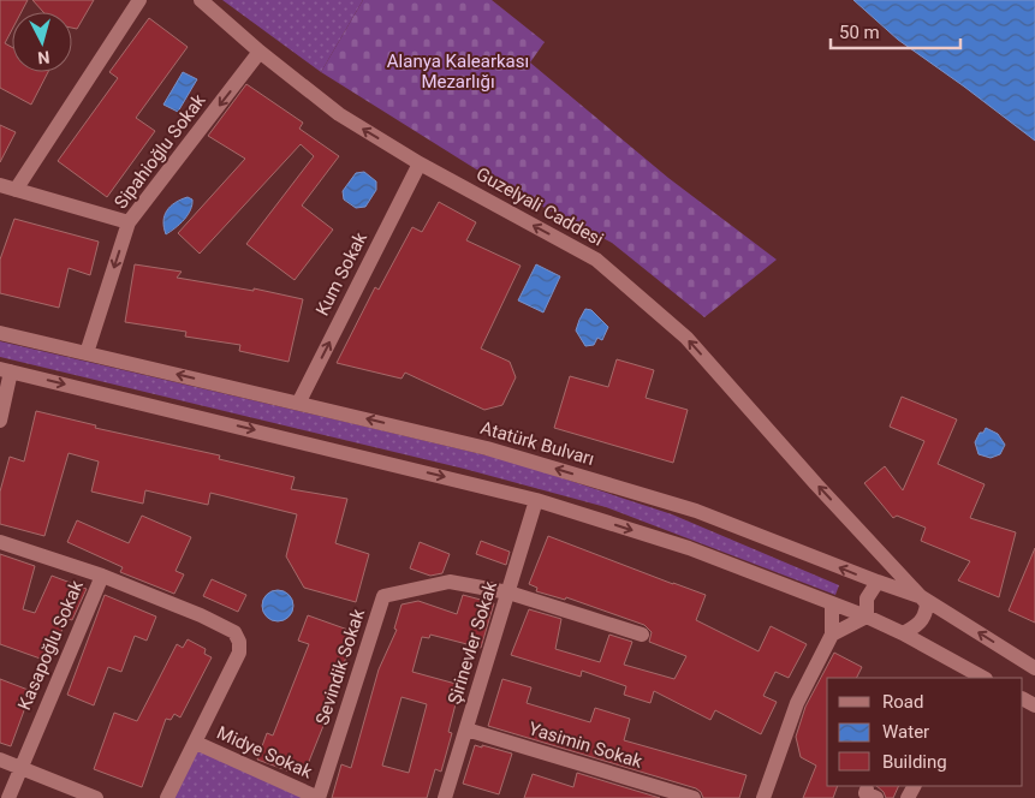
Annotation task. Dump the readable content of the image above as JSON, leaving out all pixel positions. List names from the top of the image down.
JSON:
{
  "streets": {
    "street": [
      "Sipahioğlu Sokak",
      "Guzelyali Caddesi",
      "Kum Sokak",
      "Atatürk Bulvarı",
      "Şirinevler Sokak",
      "Kasapoğlu Sokak",
      "Sevindik Sokak",
      "Yasimin Sokak",
      "Midye Sokak"
    ]
  },
  "crossings": [
    ["Sipahioğlu Sokak", "Guzelyali Caddesi"],
    ["Sipahioğlu Sokak", "Atatürk Bulvarı"],
    ["Guzelyali Caddesi", "Kum Sokak"],
    ["Guzelyali Caddesi", "Atatürk Bulvarı"],
    ["Kum Sokak", "Atatürk Bulvarı"],
    ["Şirinevler Sokak", "Sevindik Sokak"],
    ["Şirinevler Sokak", "Yasimin Sokak"],
    ["Sevindik Sokak", "Midye Sokak"]
  ],
  "one_way": ["Guzelyali Caddesi", "Kum Sokak"],
  "parks": ["Alanya Kalearkası Mezarlığı"],
  "legend": ["Road", "Water", "Building"],
  "scale_bar": "50 m",
  "north": "bottom"
}
